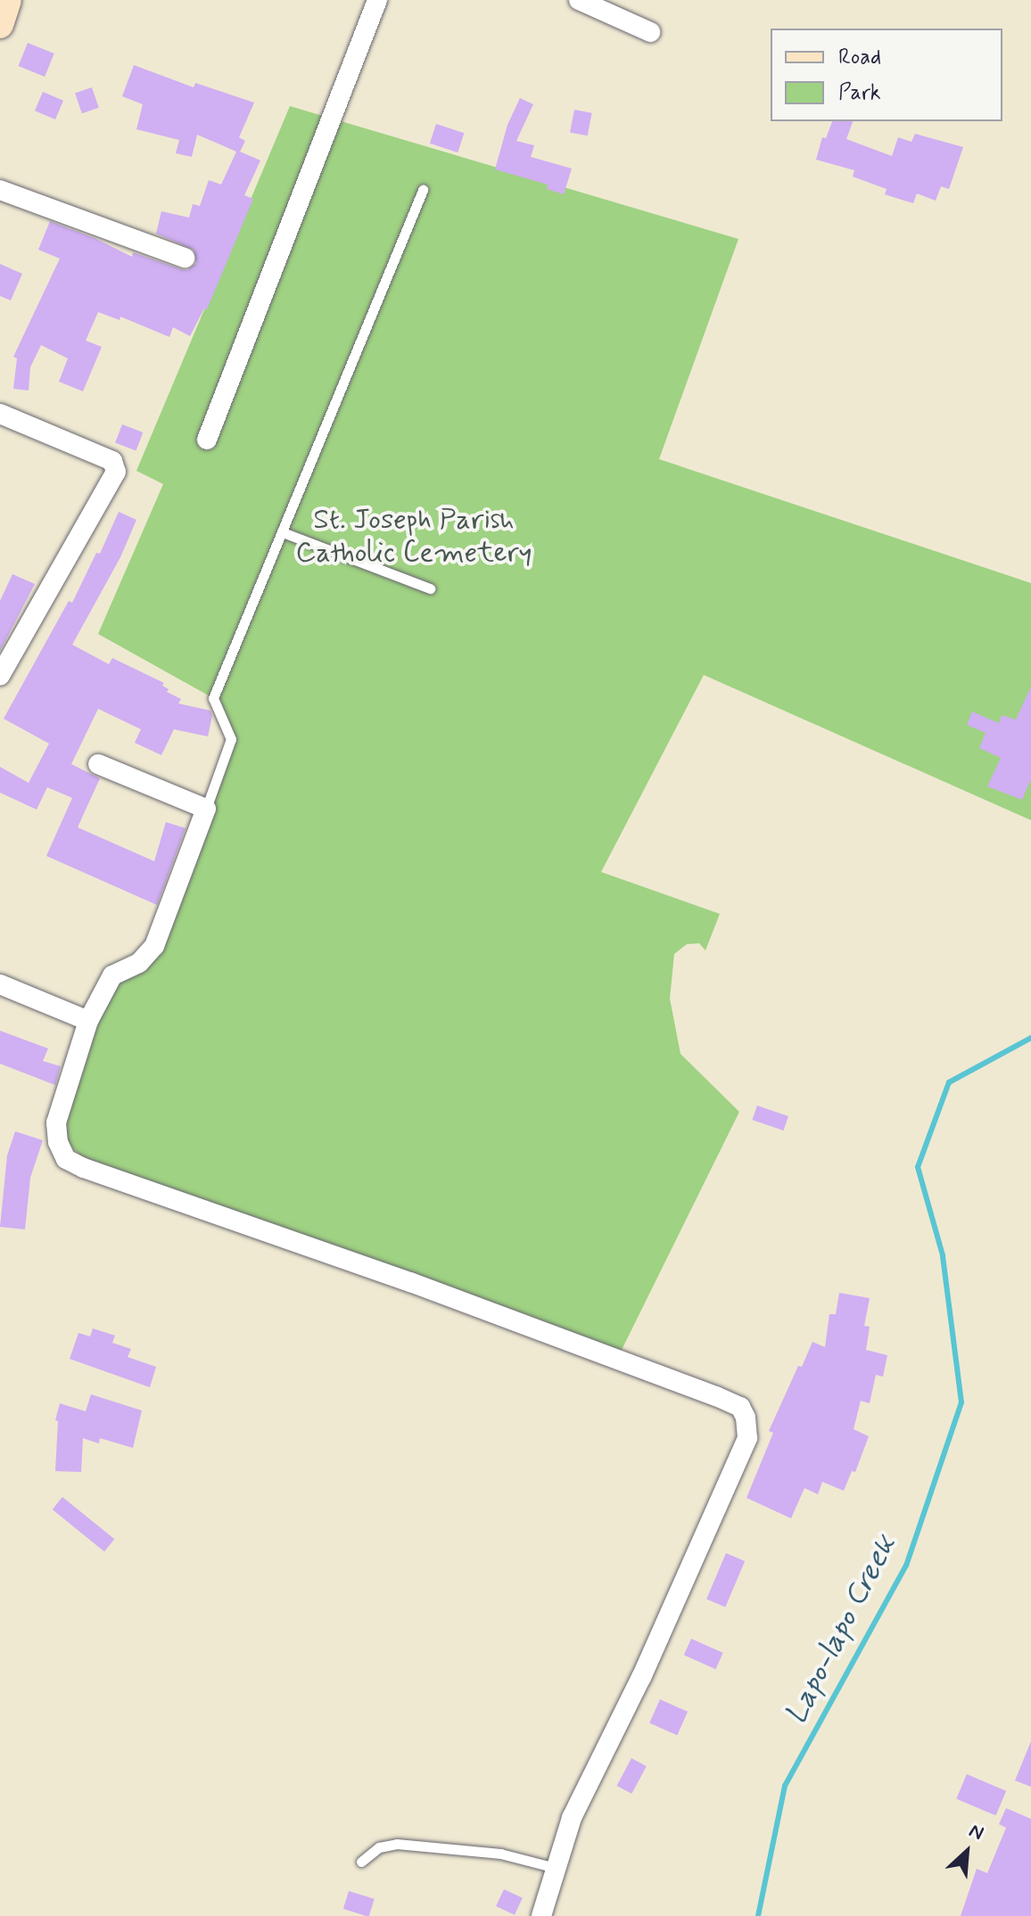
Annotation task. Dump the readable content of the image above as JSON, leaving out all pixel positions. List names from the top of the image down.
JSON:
{
  "water": ["Lapo-lapo Creek"],
  "parks": ["St. Joseph Parish Catholic Cemetery"],
  "legend": ["Road", "Park"],
  "north": "top right"
}
